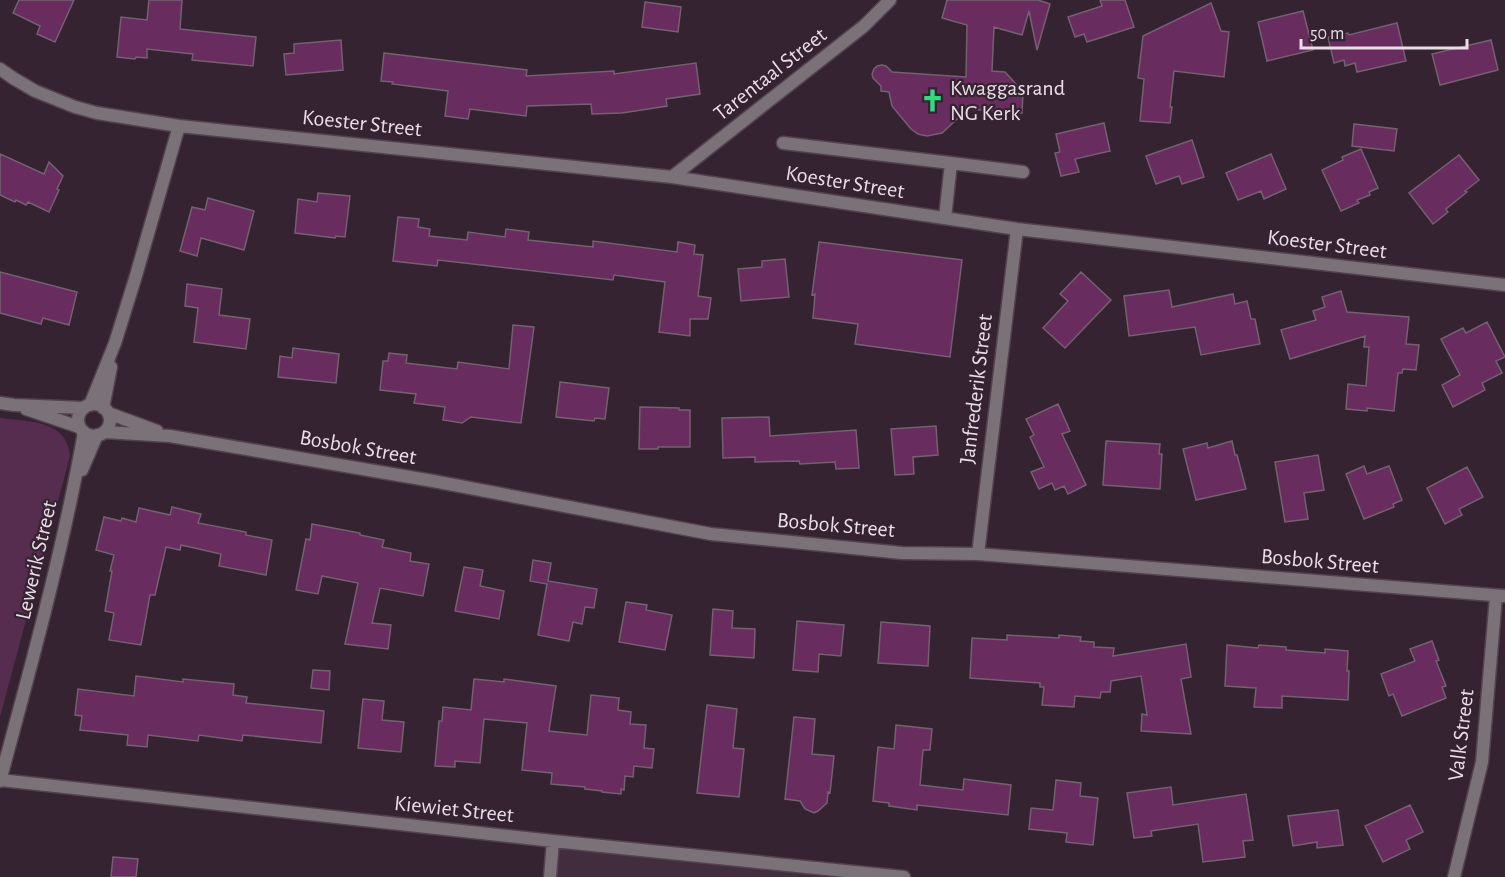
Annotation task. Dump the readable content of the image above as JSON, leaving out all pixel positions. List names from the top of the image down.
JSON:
{
  "streets": {
    "street": [
      "Tarentaal Street",
      "Koester Street",
      "Janfrederik Street",
      "Bosbok Street",
      "Lewerik Street",
      "Valk Street",
      "Kiewiet Street"
    ]
  },
  "crossings": [
    ["Tarentaal Street", "Koester Street"],
    ["Koester Street", "Janfrederik Street"],
    ["Janfrederik Street", "Bosbok Street"],
    ["Bosbok Street", "Lewerik Street"],
    ["Bosbok Street", "Valk Street"],
    ["Lewerik Street", "Kiewiet Street"]
  ],
  "places": {
    "church": ["Kwaggasrand NG Kerk"]
  },
  "scale_bar": "50 m"
}
